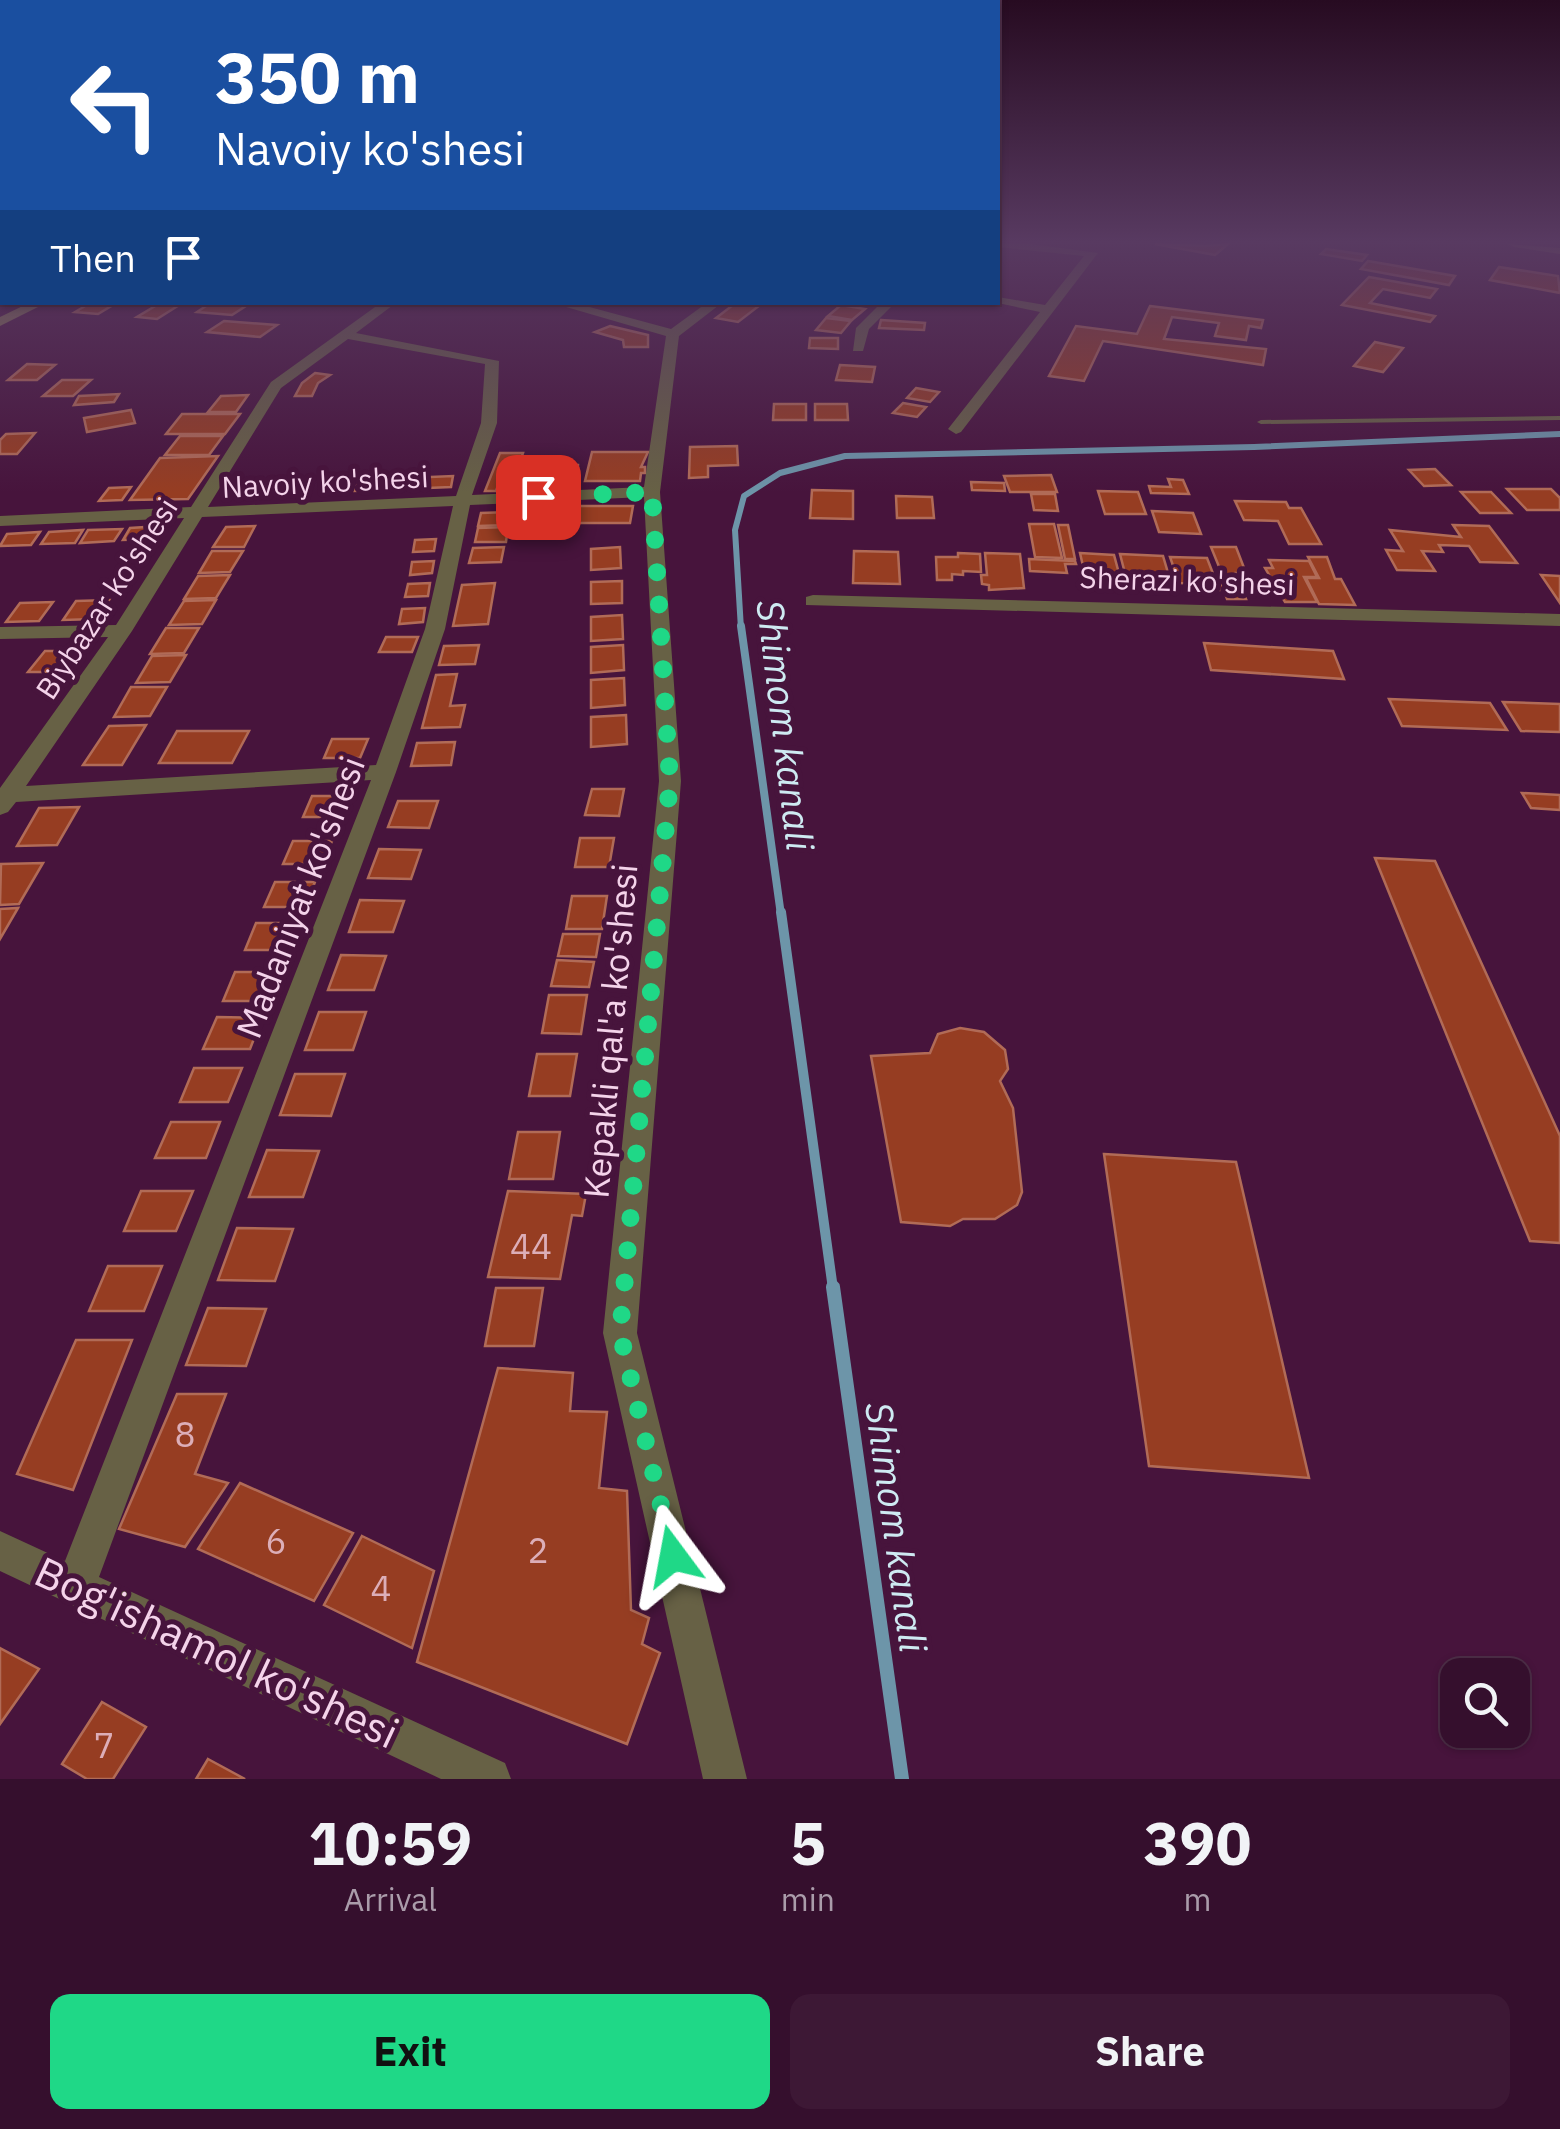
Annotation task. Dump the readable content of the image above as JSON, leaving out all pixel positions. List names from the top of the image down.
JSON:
{
  "streets": {
    "street": [
      "Navoiy ko'shesi",
      "Sherazi ko'shesi",
      "Biybazar ko'shesi",
      "Madaniyat ko'shesi",
      "Kepakli qal'a ko'shesi",
      "Bog'ishamol ko'shesi"
    ]
  },
  "crossings": [
    ["Navoiy ko'shesi", "Biybazar ko'shesi"],
    ["Navoiy ko'shesi", "Madaniyat ko'shesi"],
    ["Navoiy ko'shesi", "Kepakli qal'a ko'shesi"],
    ["Biybazar ko'shesi", "Madaniyat ko'shesi"],
    ["Madaniyat ko'shesi", "Bog'ishamol ko'shesi"]
  ],
  "water": ["Shimom kanali"],
  "house_numbers": [
    "44",
    "8",
    "6",
    "2",
    "4",
    "7"
  ],
  "page": {
    "turn": ["350 m", "Navoiy ko'shesi"],
    "then": "Then",
    "eta": [
      "10:59",
      "Arrival",
      "5",
      "min",
      "390",
      "m"
    ],
    "buttons": ["Exit", "Share"]
  }
}
